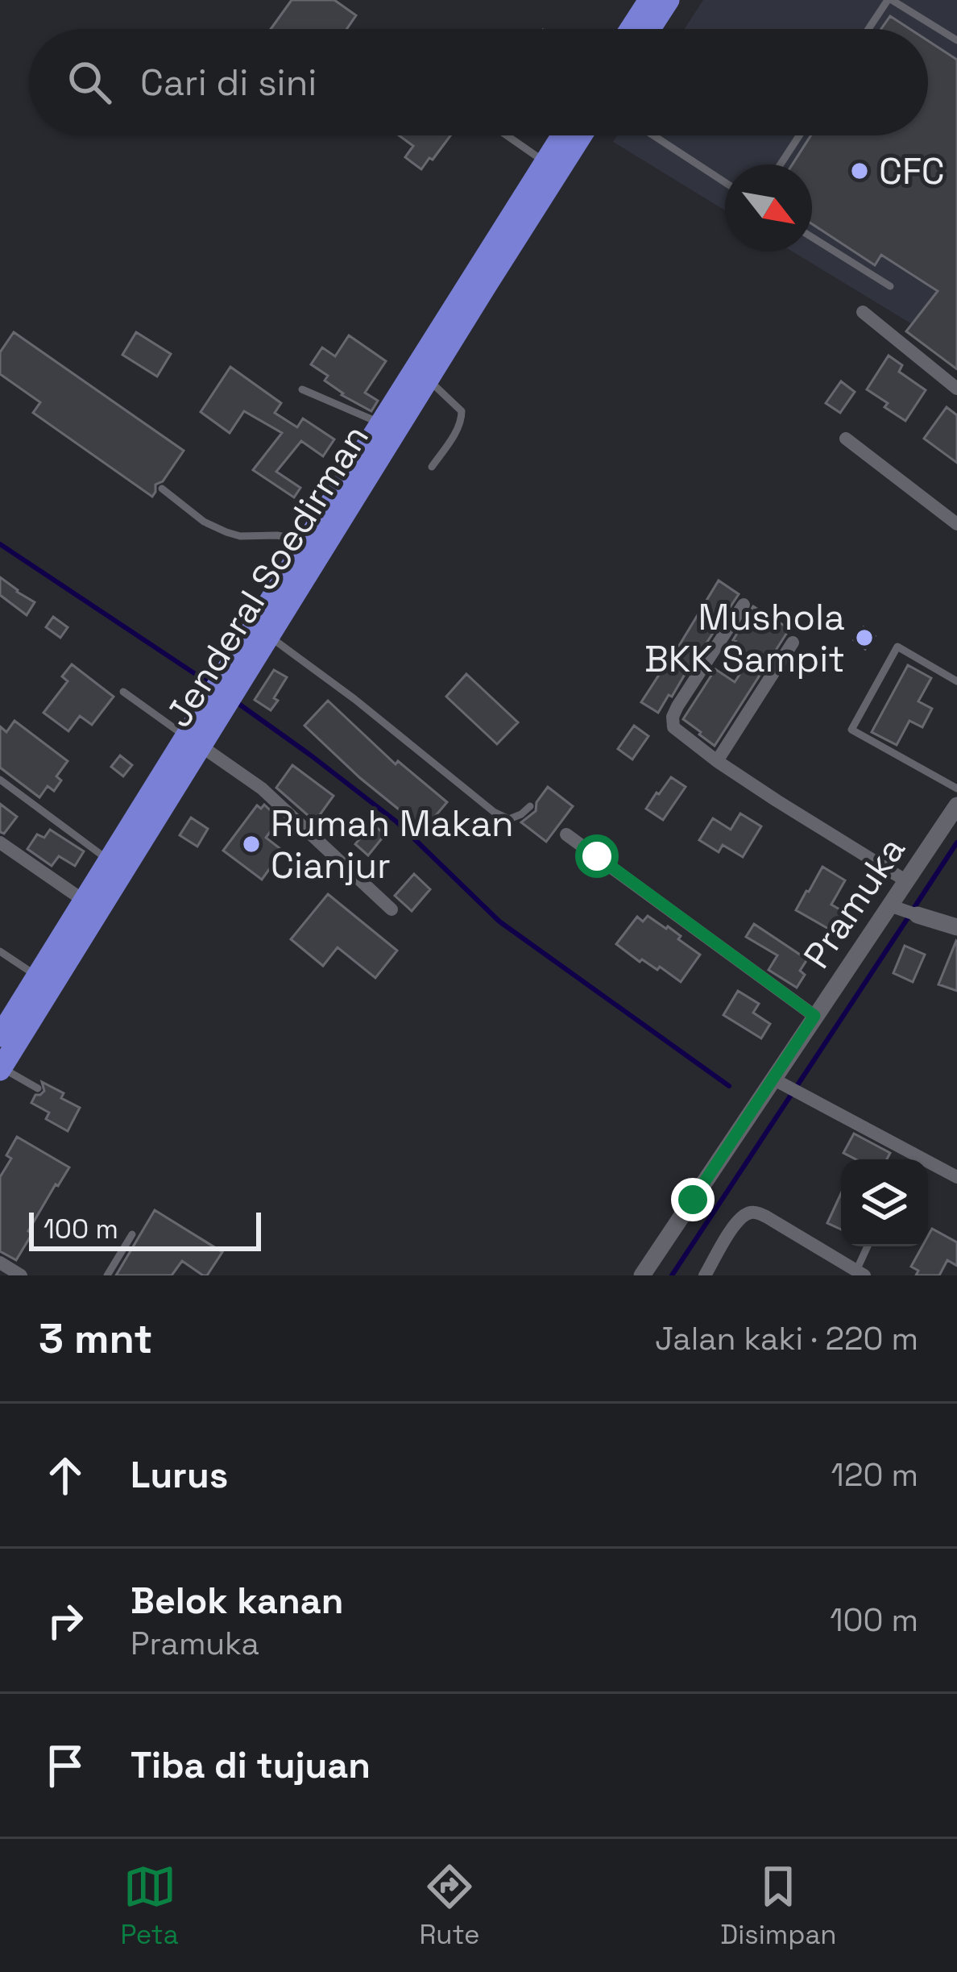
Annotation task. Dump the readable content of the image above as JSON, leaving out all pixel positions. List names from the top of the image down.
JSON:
{
  "streets": {
    "highway": ["Jenderal Soedirman"],
    "street": ["Pramuka"]
  },
  "places": ["CFC", "Mushola BKK Sampit", "Rumah Makan Cianjur"],
  "scale_bar": "100 m",
  "north": "bottom right",
  "page": {
    "search": "Cari di sini",
    "scale": "100 m",
    "heading": ["3 mnt", "Jalan kaki · 220 m"],
    "list": [
      ["Lurus", "120 m"],
      ["Belok kanan", "Pramuka", "100 m"],
      "Tiba di tujuan"
    ],
    "nav": ["Peta", "Rute", "Disimpan"]
  }
}
